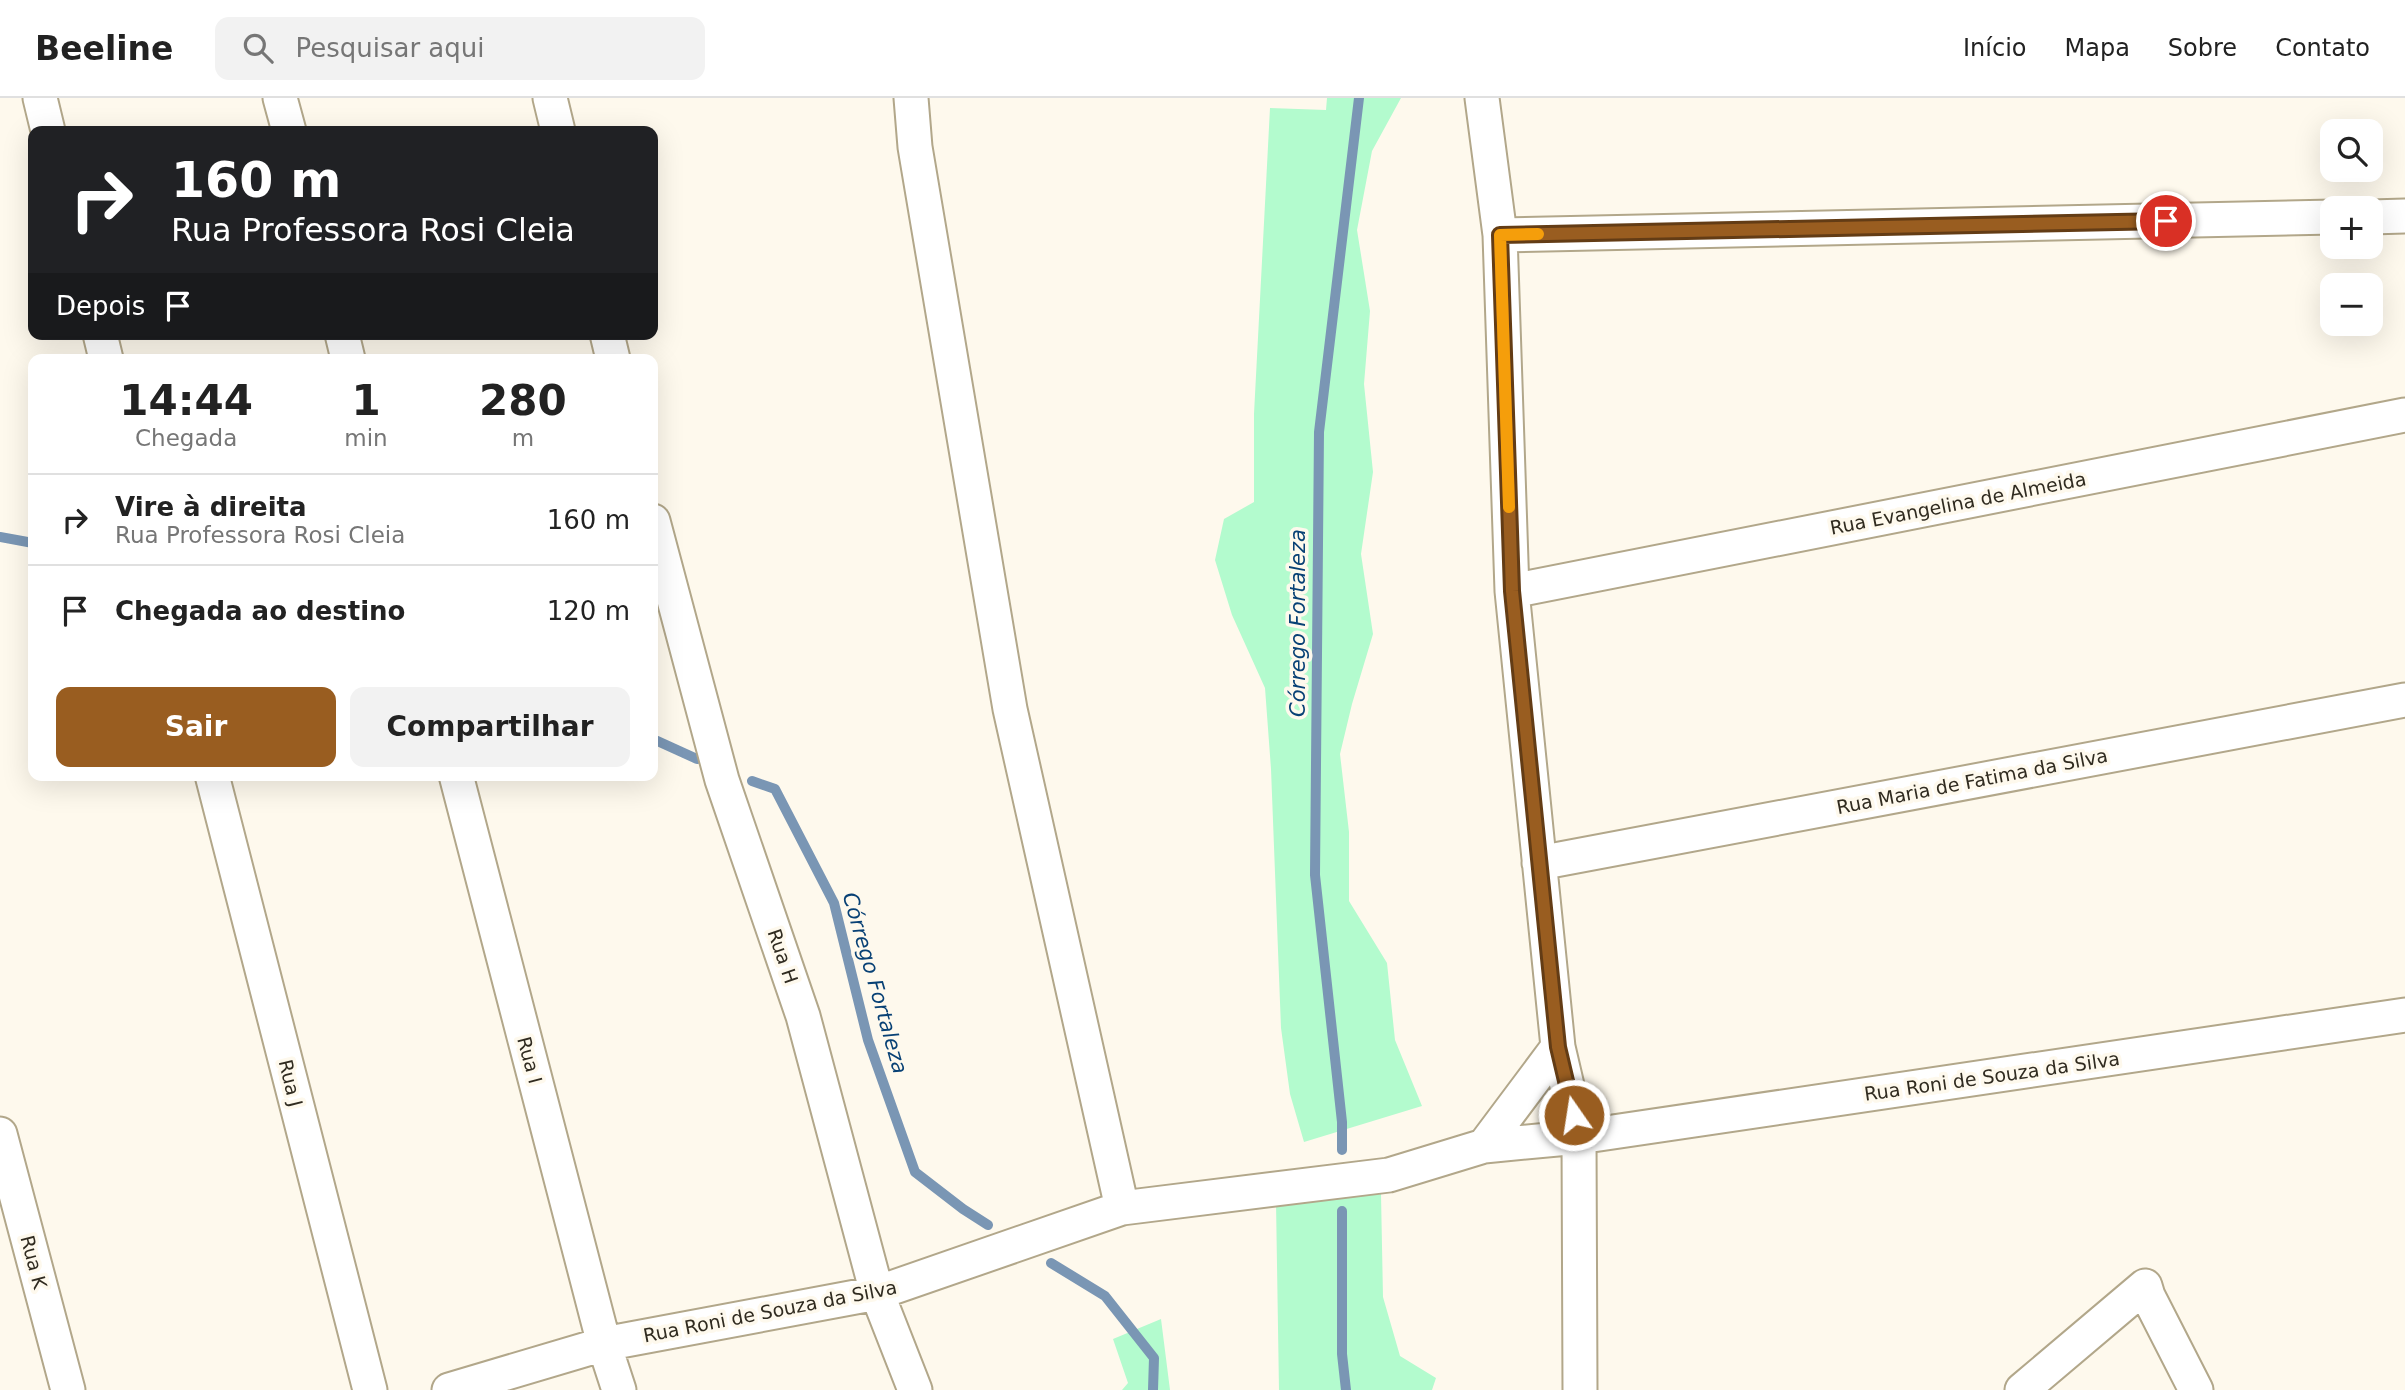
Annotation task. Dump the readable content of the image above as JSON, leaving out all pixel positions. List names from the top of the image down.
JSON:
{
  "streets": {
    "street": [
      "Rua Evangelina de Almeida",
      "Rua Maria de Fatima da Silva",
      "Rua H",
      "Rua I",
      "Rua Roni de Souza da Silva",
      "Rua J",
      "Rua K"
    ]
  },
  "crossings": [
    ["Rua H", "Rua Roni de Souza da Silva"],
    ["Rua I", "Rua Roni de Souza da Silva"]
  ],
  "water": ["Córrego Fortaleza"],
  "page": {
    "header": "Beeline",
    "search": "Pesquisar aqui",
    "nav": [
      "Início",
      "Mapa",
      "Sobre",
      "Contato"
    ],
    "map_buttons": ["+", "−"],
    "turn": ["160 m", "Rua Professora Rosi Cleia"],
    "then": "Depois",
    "eta": [
      "14:44",
      "Chegada",
      "1",
      "min",
      "280",
      "m"
    ],
    "list": [
      {
        "name": "Vire à direita",
        "note": "Rua Professora Rosi Cleia",
        "value": "160 m"
      },
      {
        "name": "Chegada ao destino",
        "value": "120 m"
      }
    ],
    "buttons": ["Sair", "Compartilhar"]
  }
}
